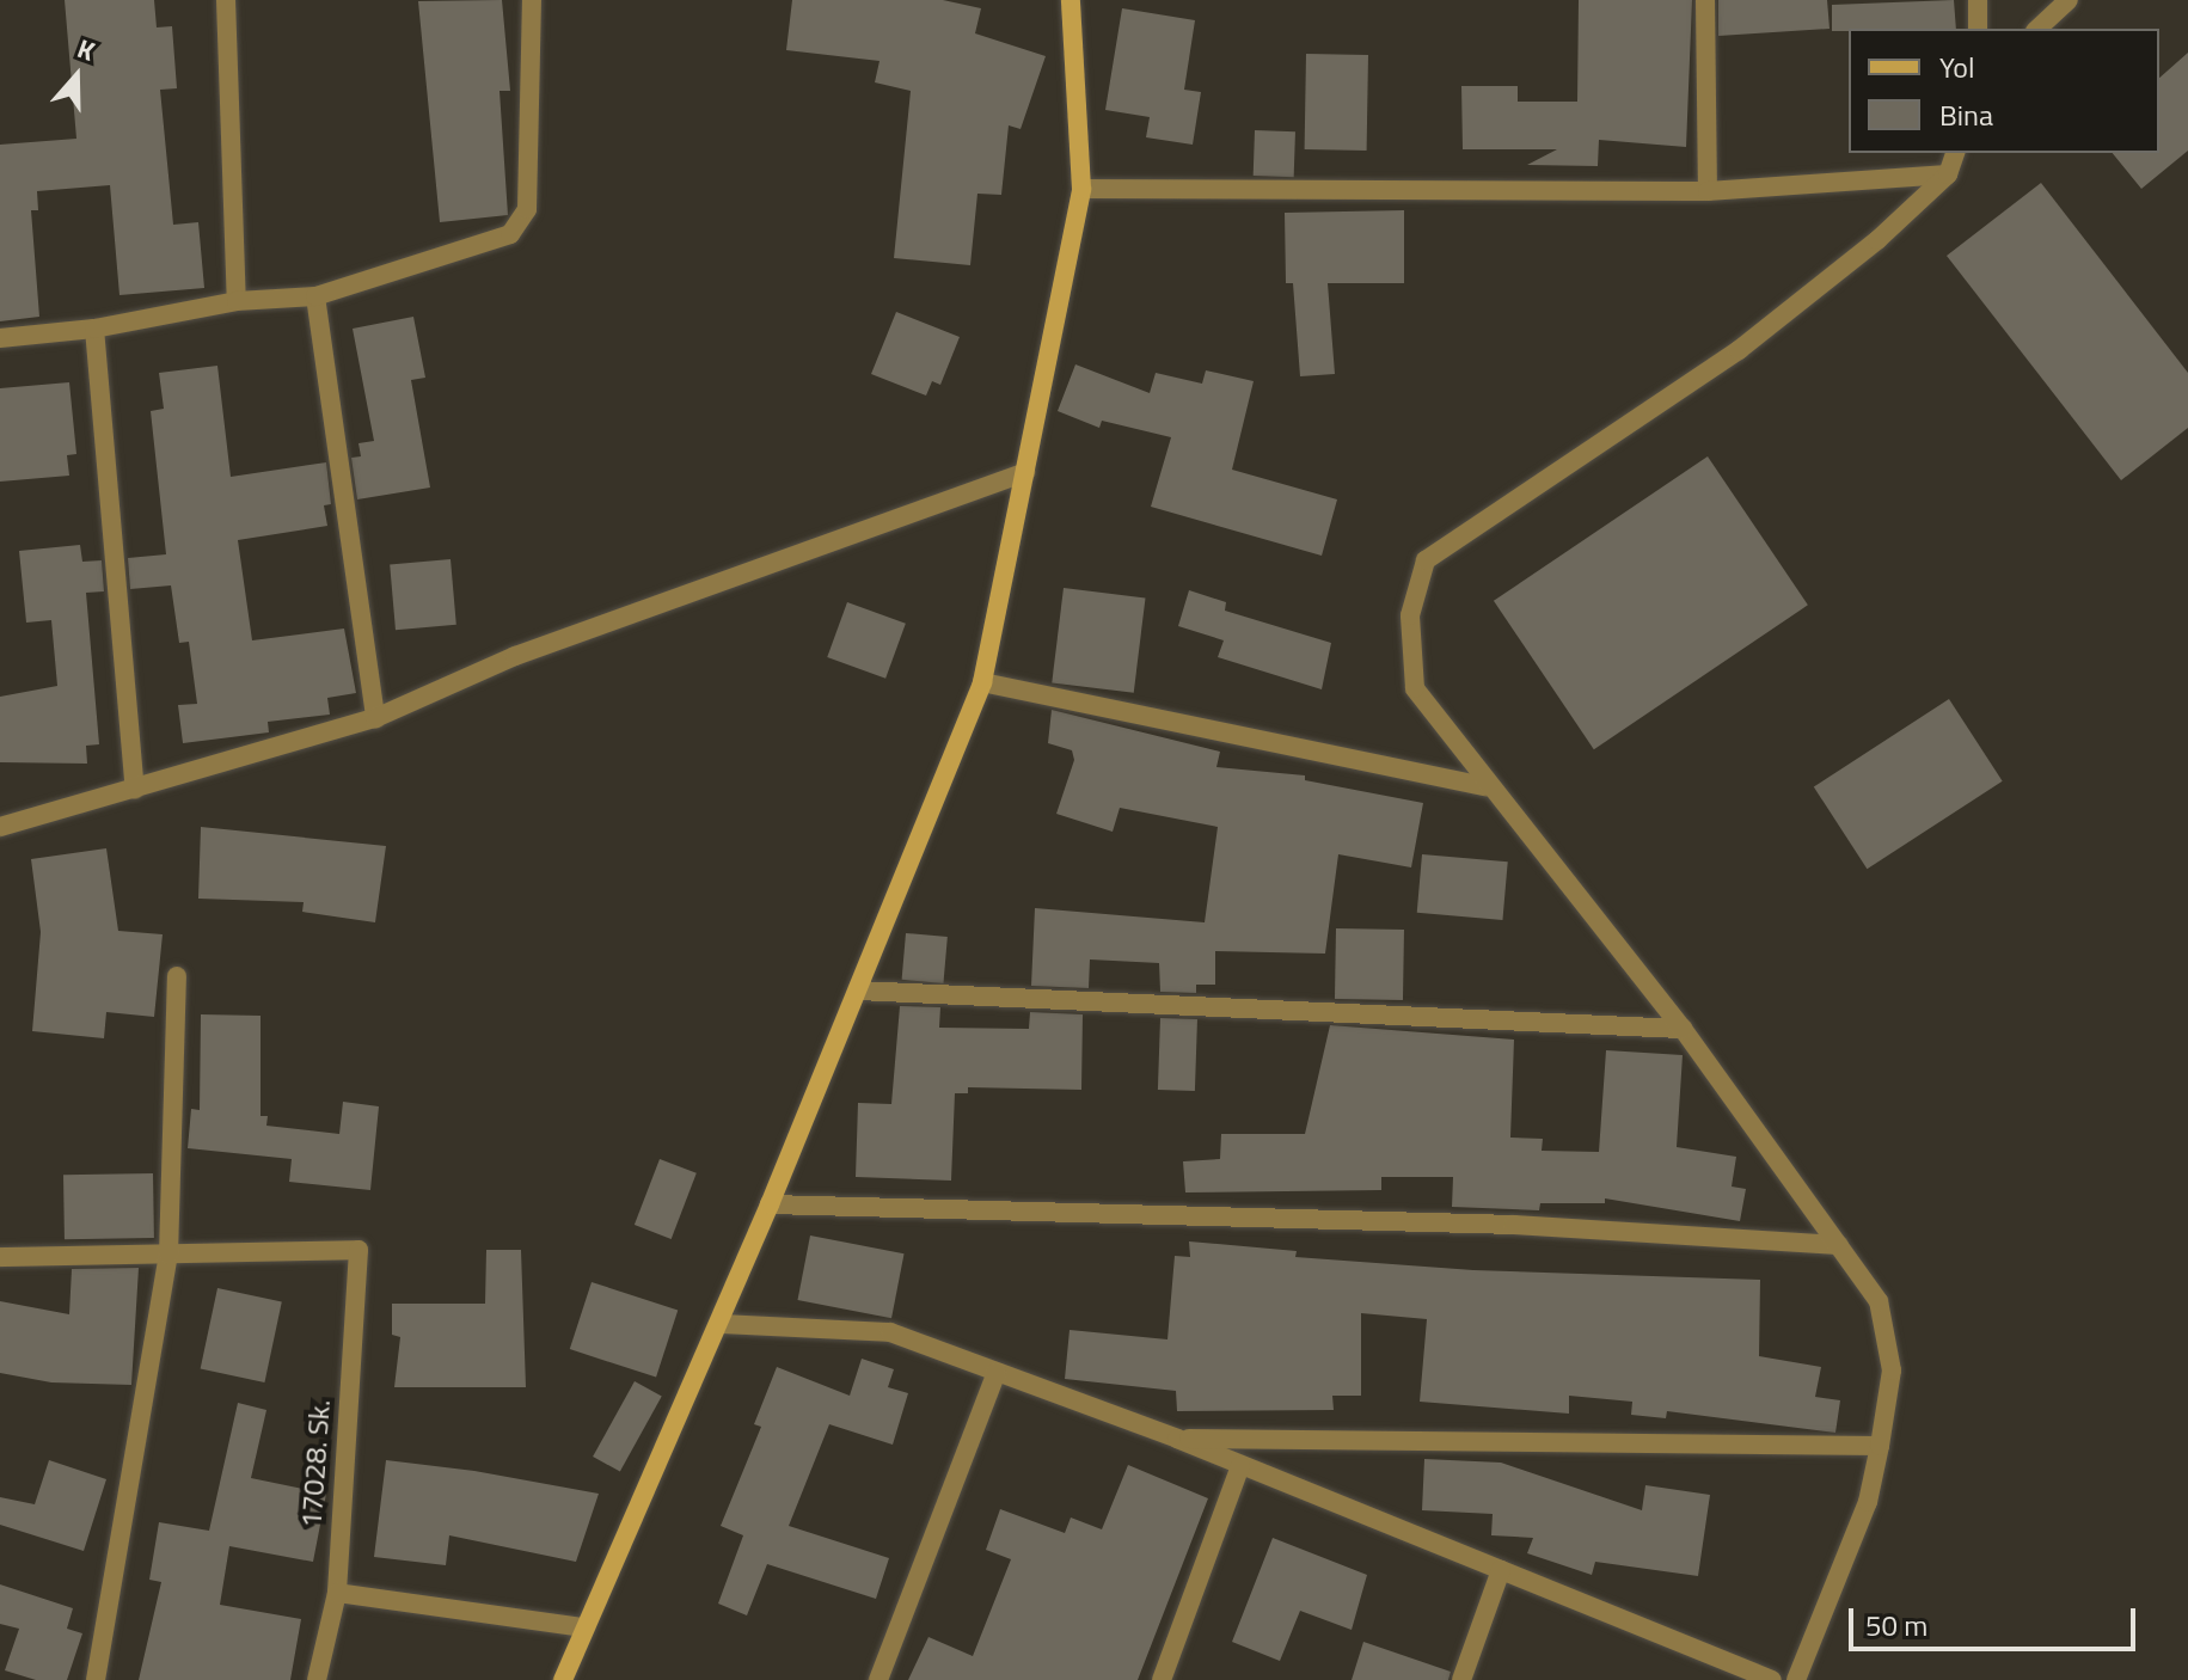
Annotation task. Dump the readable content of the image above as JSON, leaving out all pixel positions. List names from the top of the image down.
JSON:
{
  "streets": {
    "street": ["17028. Sk."]
  },
  "legend": ["Yol", "Bina"],
  "scale_bar": "50 m",
  "north": "top"
}
